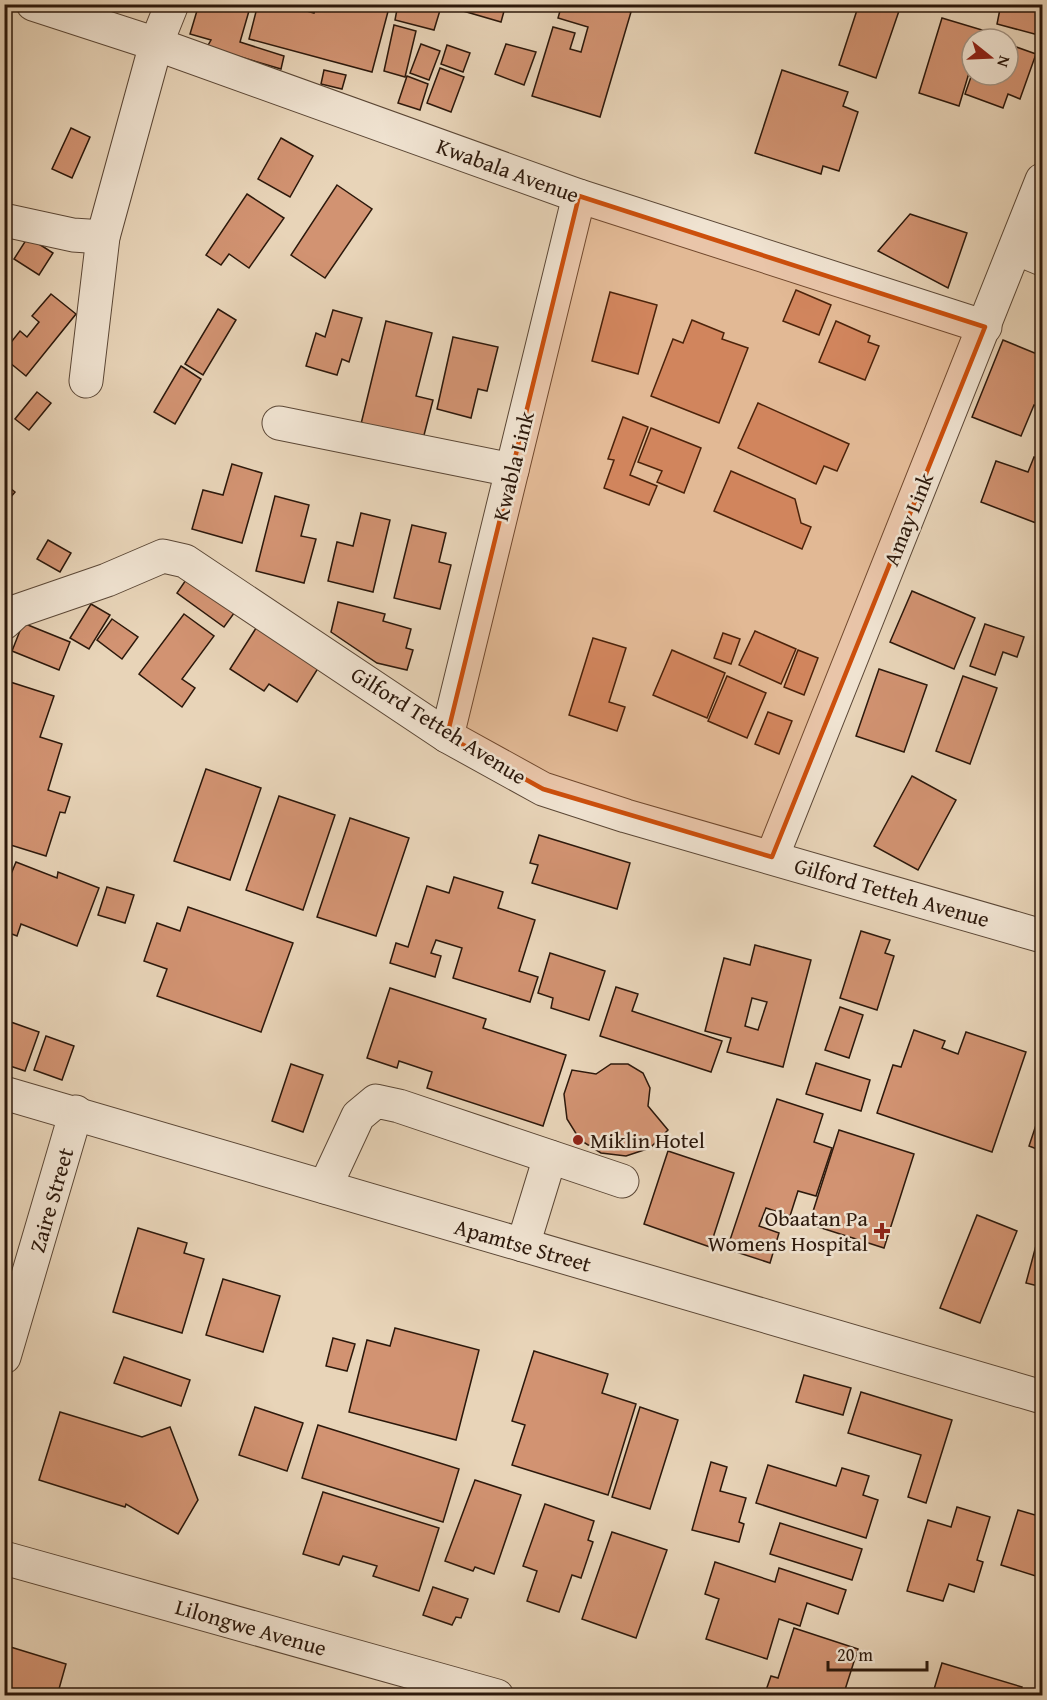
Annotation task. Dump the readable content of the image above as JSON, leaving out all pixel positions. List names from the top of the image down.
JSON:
{
  "streets": {
    "street": [
      "Kwabala Avenue",
      "Kwabla Link",
      "Amay Link",
      "Gilford Tetteh Avenue",
      "Zaire Street",
      "Apamtse Street",
      "Lilongwe Avenue"
    ]
  },
  "crossings": [
    ["Kwabala Avenue", "Kwabla Link"],
    ["Kwabala Avenue", "Amay Link"],
    ["Kwabla Link", "Gilford Tetteh Avenue"],
    ["Amay Link", "Gilford Tetteh Avenue"],
    ["Zaire Street", "Apamtse Street"]
  ],
  "places": {
    "other": ["Miklin Hotel"],
    "health": ["Obaatan Pa Womens Hospital"]
  },
  "scale_bar": "20 m",
  "north": "right"
}
